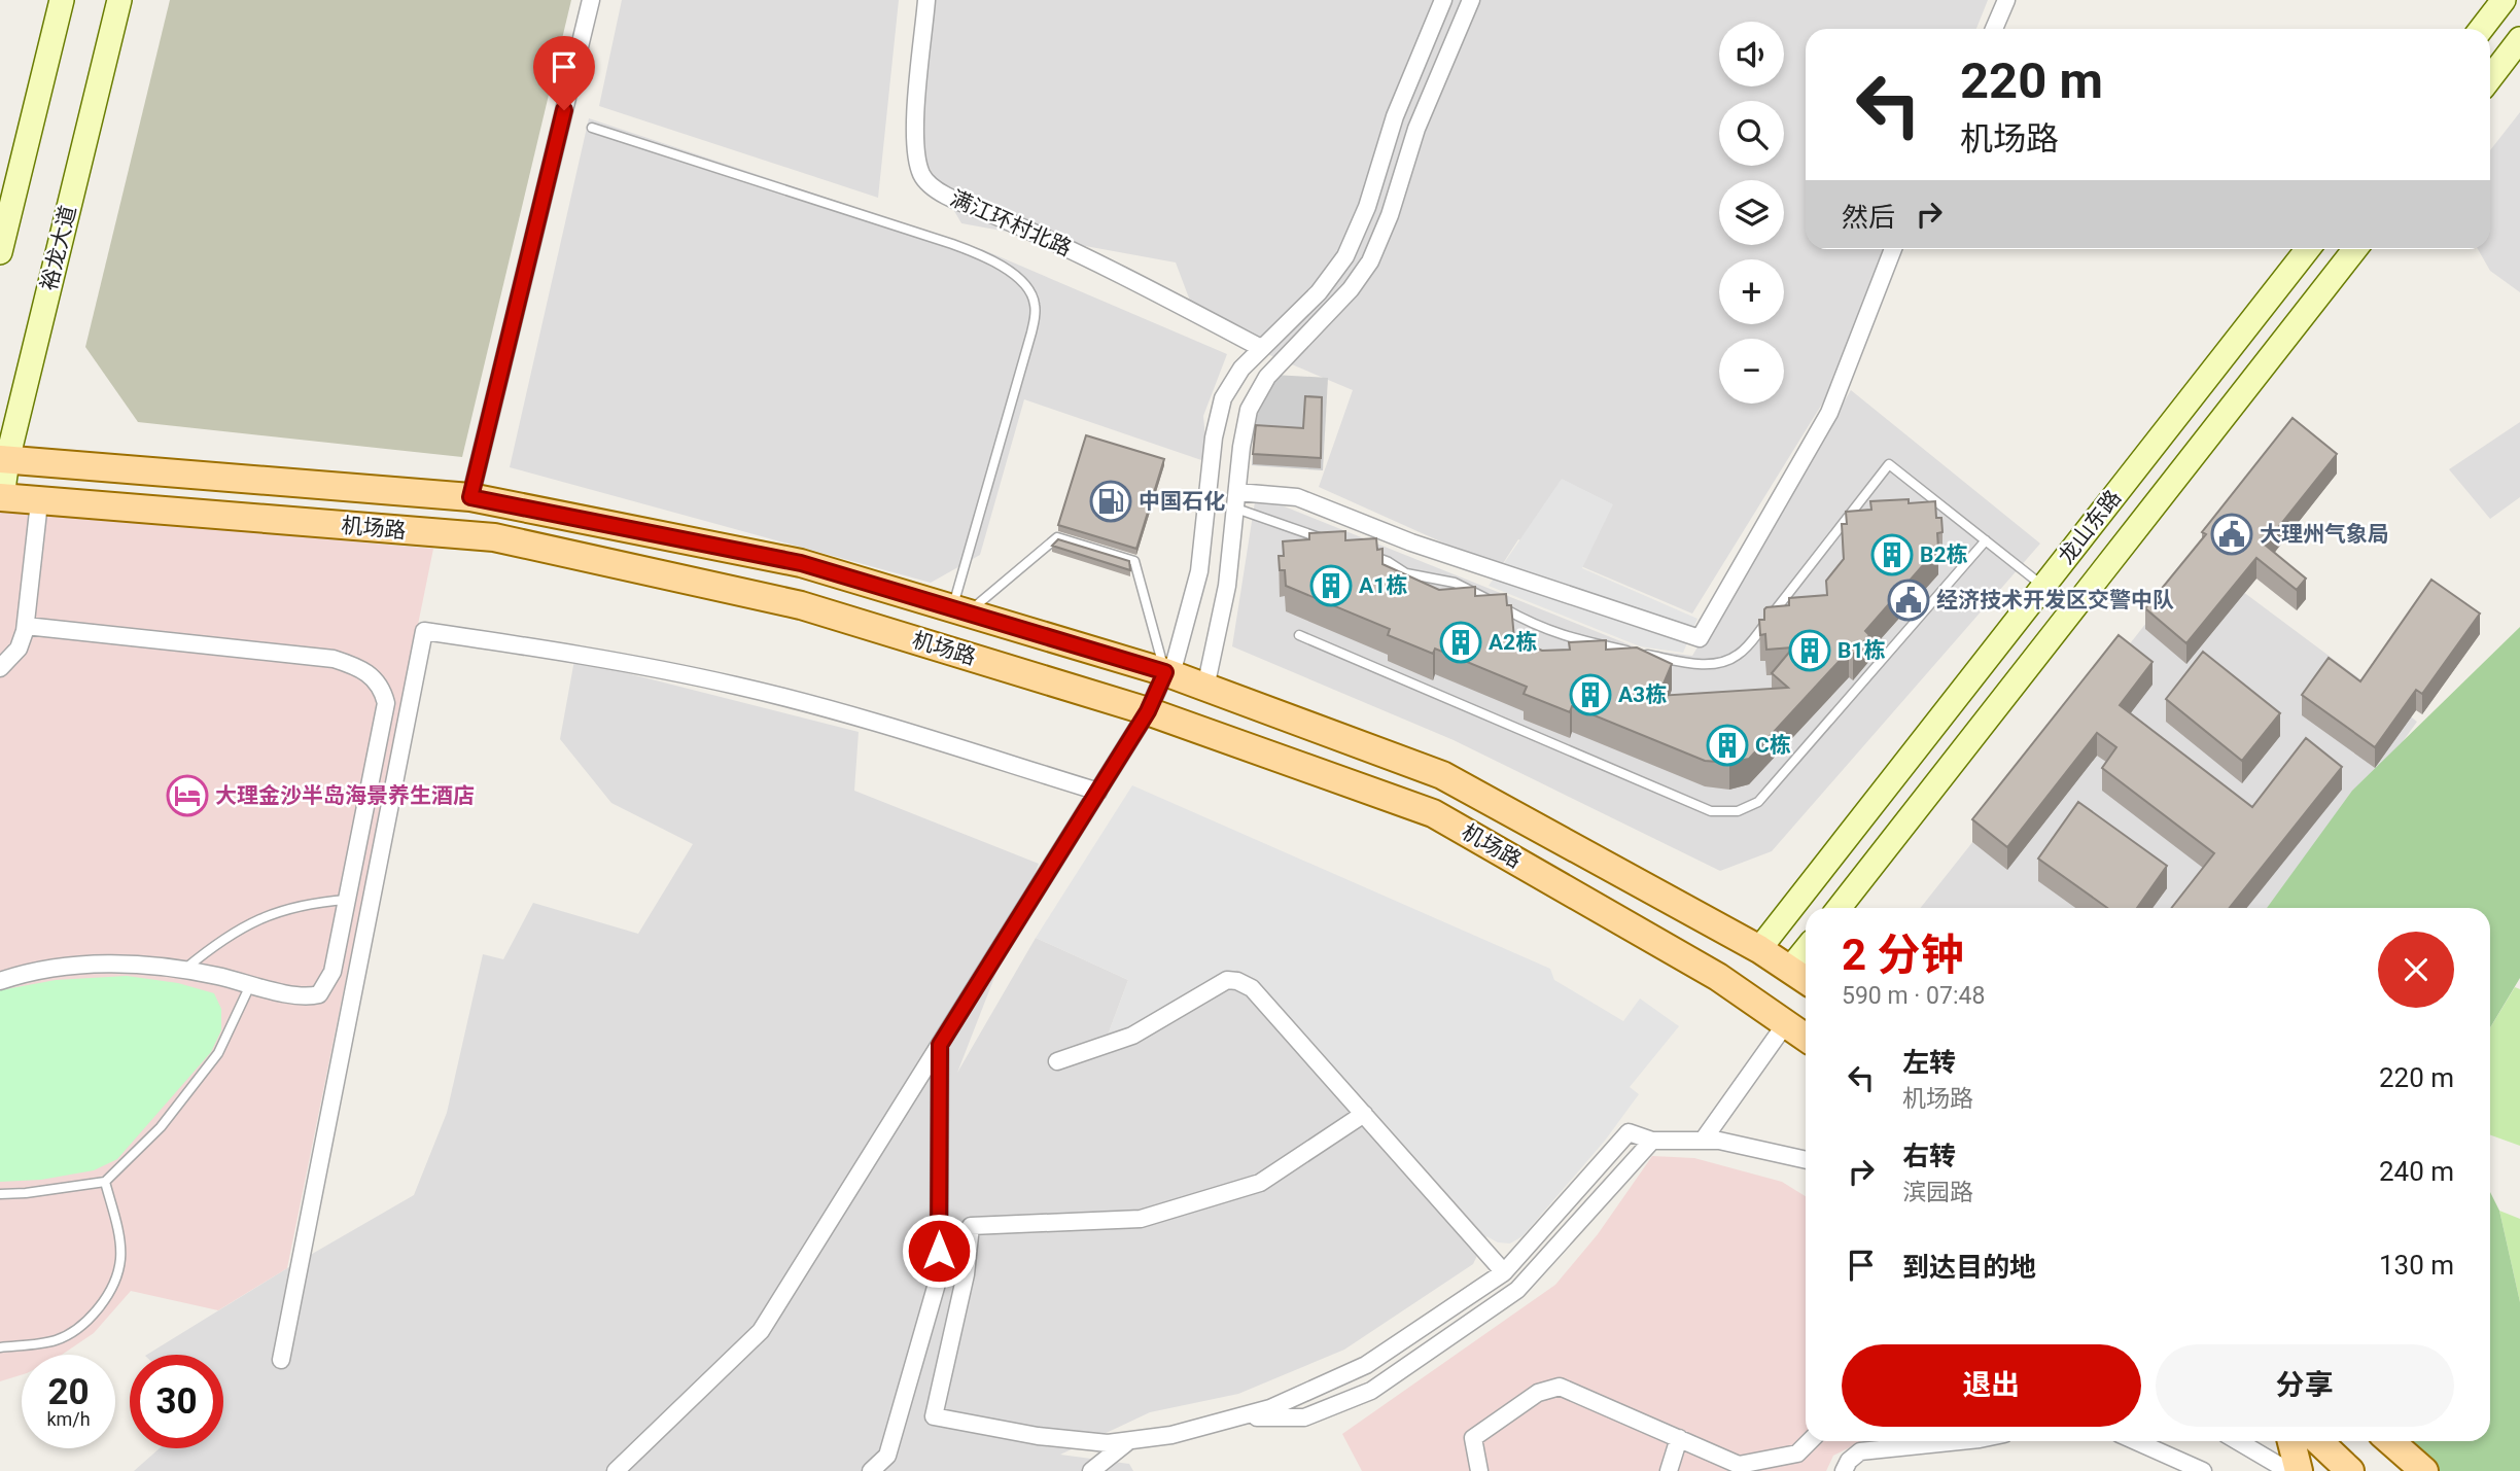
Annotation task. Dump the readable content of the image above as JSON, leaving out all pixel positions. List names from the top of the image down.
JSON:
{
  "streets": {
    "main road": ["裕龙大道", "龙山东路", "机场路"],
    "street": ["满江环村北路"]
  },
  "crossings": [
    ["裕龙大道", "机场路"],
    ["龙山东路", "机场路"]
  ],
  "places": {
    "fuel station": ["中国石化"],
    "public building": ["大理州气象局", "经济技术开发区交警中队"],
    "building": [
      "B2栋",
      "A1栋",
      "A2栋",
      "B1栋",
      "A3栋",
      "C栋"
    ],
    "hotel": ["大理金沙半岛海景养生酒店"]
  },
  "page": {
    "map_buttons": ["+", "−"],
    "turn": ["220 m", "机场路"],
    "then": "然后",
    "heading": ["2 分钟", "590 m · 07:48"],
    "list": [
      {
        "name": "左转",
        "note": "机场路",
        "value": "220 m"
      },
      {
        "name": "右转",
        "note": "滨园路",
        "value": "240 m"
      },
      {
        "name": "到达目的地",
        "value": "130 m"
      }
    ],
    "buttons": ["退出", "分享"],
    "speed": "20 km/h",
    "limit": "30"
  }
}
